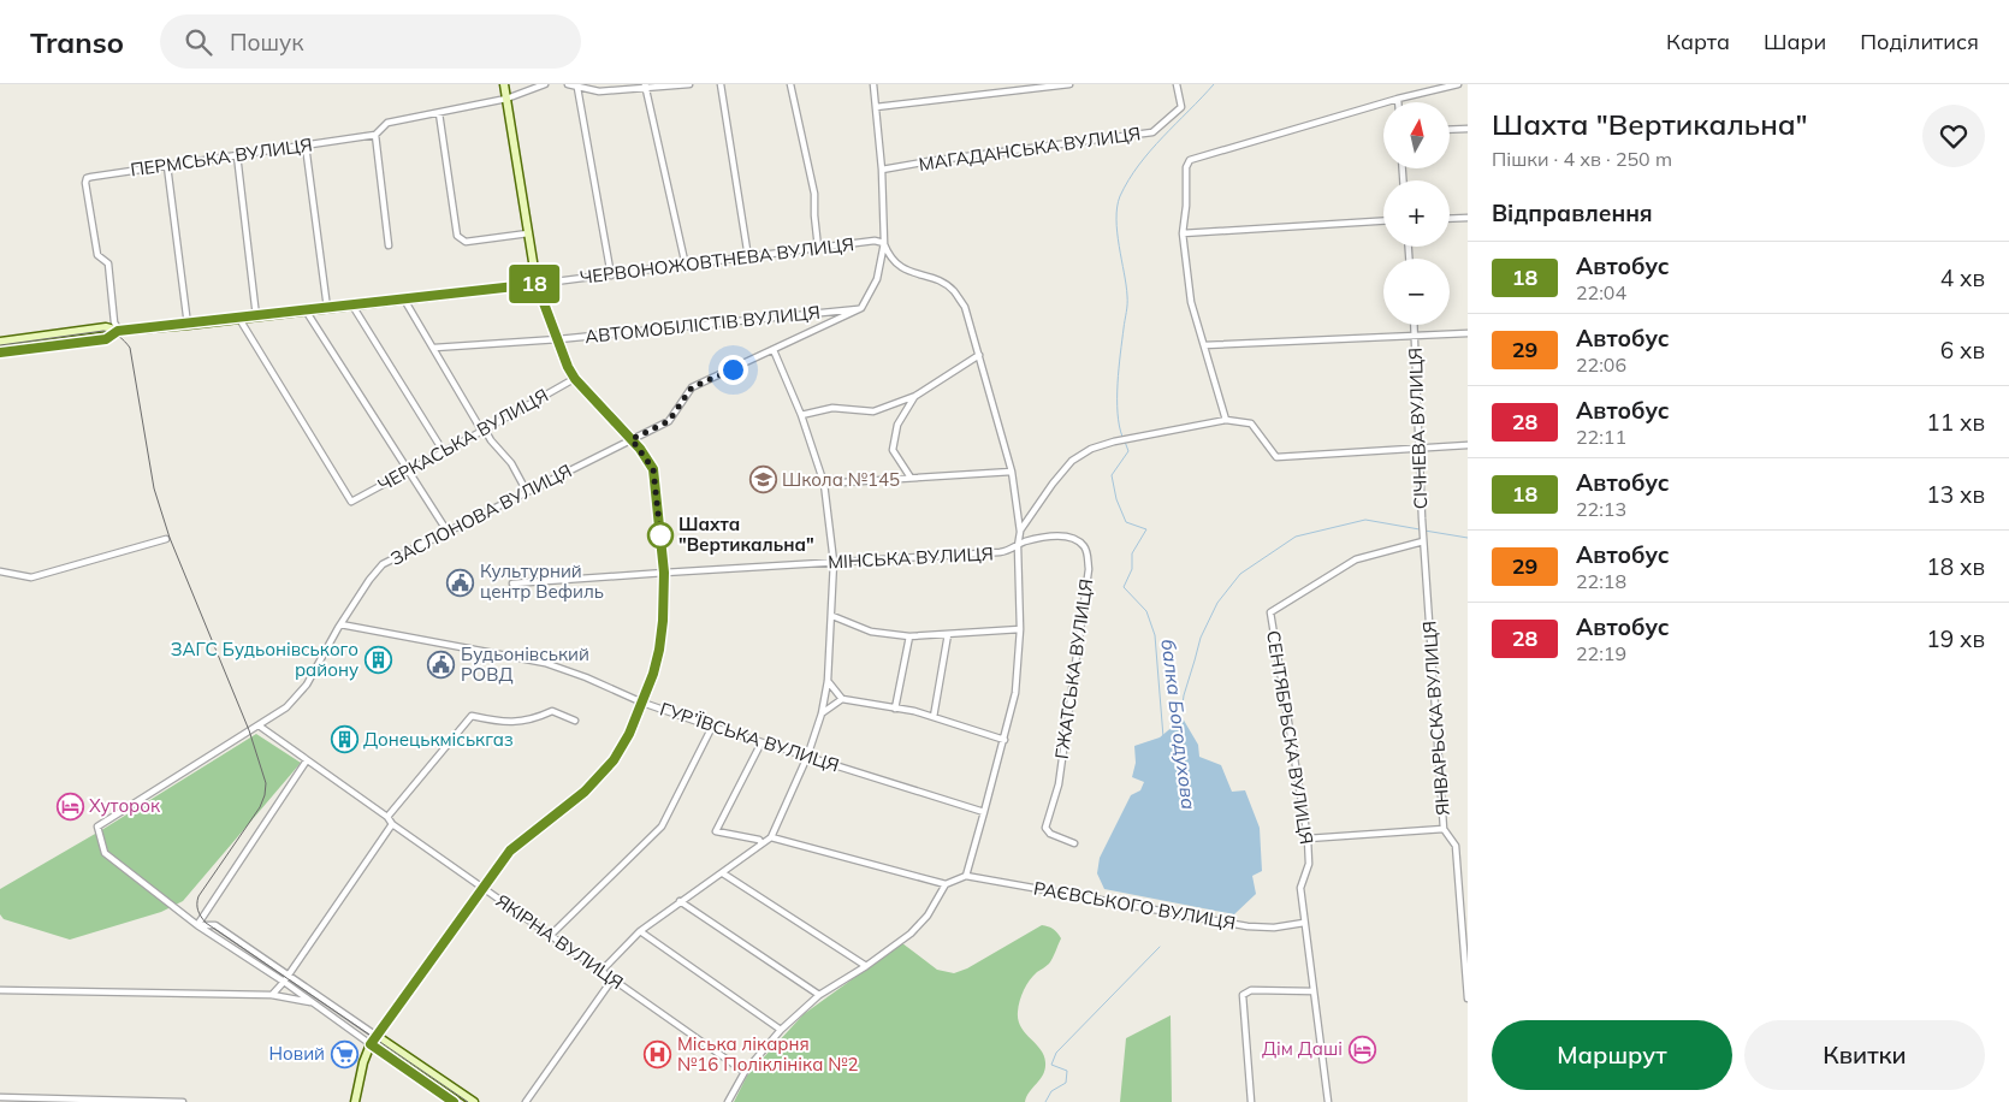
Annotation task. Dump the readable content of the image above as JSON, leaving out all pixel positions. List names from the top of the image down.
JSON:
{
  "streets": {
    "main road": ["ЧЕРВОНОЖОВТНЕВА ВУЛИЦЯ"],
    "street": [
      "МАГАДАНСЬКА ВУЛИЦЯ",
      "ПЕРМСЬКА ВУЛИЦЯ",
      "АВТОМОБІЛІСТІВ ВУЛИЦЯ",
      "СІЧНЕВА ВУЛИЦЯ",
      "ЧЕРКАСЬКА ВУЛИЦЯ",
      "ЗАСЛОНОВА ВУЛИЦЯ",
      "МІНСЬКА ВУЛИЦЯ",
      "ГЖАТСЬКА ВУЛИЦЯ",
      "ЯНВАРЬСКА ВУЛИЦЯ",
      "ГУР’ЇВСЬКА ВУЛИЦЯ",
      "СЕНТЯБРЬСКА ВУЛИЦЯ",
      "РАЄВСЬКОГО ВУЛИЦЯ",
      "ЯКІРНА ВУЛИЦЯ"
    ]
  },
  "crossings": [
    ["ПЕРМСЬКА ВУЛИЦЯ", "ЧЕРВОНОЖОВТНЕВА ВУЛИЦЯ"],
    ["ЧЕРВОНОЖОВТНЕВА ВУЛИЦЯ", "ЧЕРКАСЬКА ВУЛИЦЯ"],
    ["АВТОМОБІЛІСТІВ ВУЛИЦЯ", "ЗАСЛОНОВА ВУЛИЦЯ"],
    ["СІЧНЕВА ВУЛИЦЯ", "ЯНВАРЬСКА ВУЛИЦЯ"],
    ["СІЧНЕВА ВУЛИЦЯ", "СЕНТЯБРЬСКА ВУЛИЦЯ"],
    ["ЗАСЛОНОВА ВУЛИЦЯ", "ГУР’ЇВСЬКА ВУЛИЦЯ"],
    ["ЗАСЛОНОВА ВУЛИЦЯ", "ЯКІРНА ВУЛИЦЯ"],
    ["МІНСЬКА ВУЛИЦЯ", "ГЖАТСЬКА ВУЛИЦЯ"],
    ["ЯНВАРЬСКА ВУЛИЦЯ", "СЕНТЯБРЬСКА ВУЛИЦЯ"],
    ["СЕНТЯБРЬСКА ВУЛИЦЯ", "РАЄВСЬКОГО ВУЛИЦЯ"]
  ],
  "water": ["балка Богодухова"],
  "places": {
    "school or university": ["Школа №145"],
    "other": ["Шахта \"Вертикальна\""],
    "public building": ["Культурний центр Вефиль", "Будьонівський РОВД"],
    "building": ["ЗАГС Будьонівського району", "Донецькміськгаз"],
    "hotel": ["Хуторок", "Дім Даші"],
    "supermarket": ["Новий"],
    "hospital": ["Міська лікарня №16 Поліклініка №2"]
  },
  "lines": ["bus line 18"],
  "north": "top",
  "page": {
    "header": "Transo",
    "search": "Пошук",
    "nav": ["Карта", "Шари", "Поділитися"],
    "on_map": "18",
    "heading": [
      ["Шахта \"Вертикальна\"", "Пішки · 4 хв · 250 m"],
      "Відправлення"
    ],
    "map_buttons": ["+", "−"],
    "list": [
      {
        "mark": "18",
        "name": "Автобус",
        "note": "22:04",
        "value": "4 хв"
      },
      {
        "mark": "29",
        "name": "Автобус",
        "note": "22:06",
        "value": "6 хв"
      },
      {
        "mark": "28",
        "name": "Автобус",
        "note": "22:11",
        "value": "11 хв"
      },
      {
        "mark": "18",
        "name": "Автобус",
        "note": "22:13",
        "value": "13 хв"
      },
      {
        "mark": "29",
        "name": "Автобус",
        "note": "22:18",
        "value": "18 хв"
      },
      {
        "mark": "28",
        "name": "Автобус",
        "note": "22:19",
        "value": "19 хв"
      }
    ],
    "buttons": ["Маршрут", "Квитки"]
  }
}
